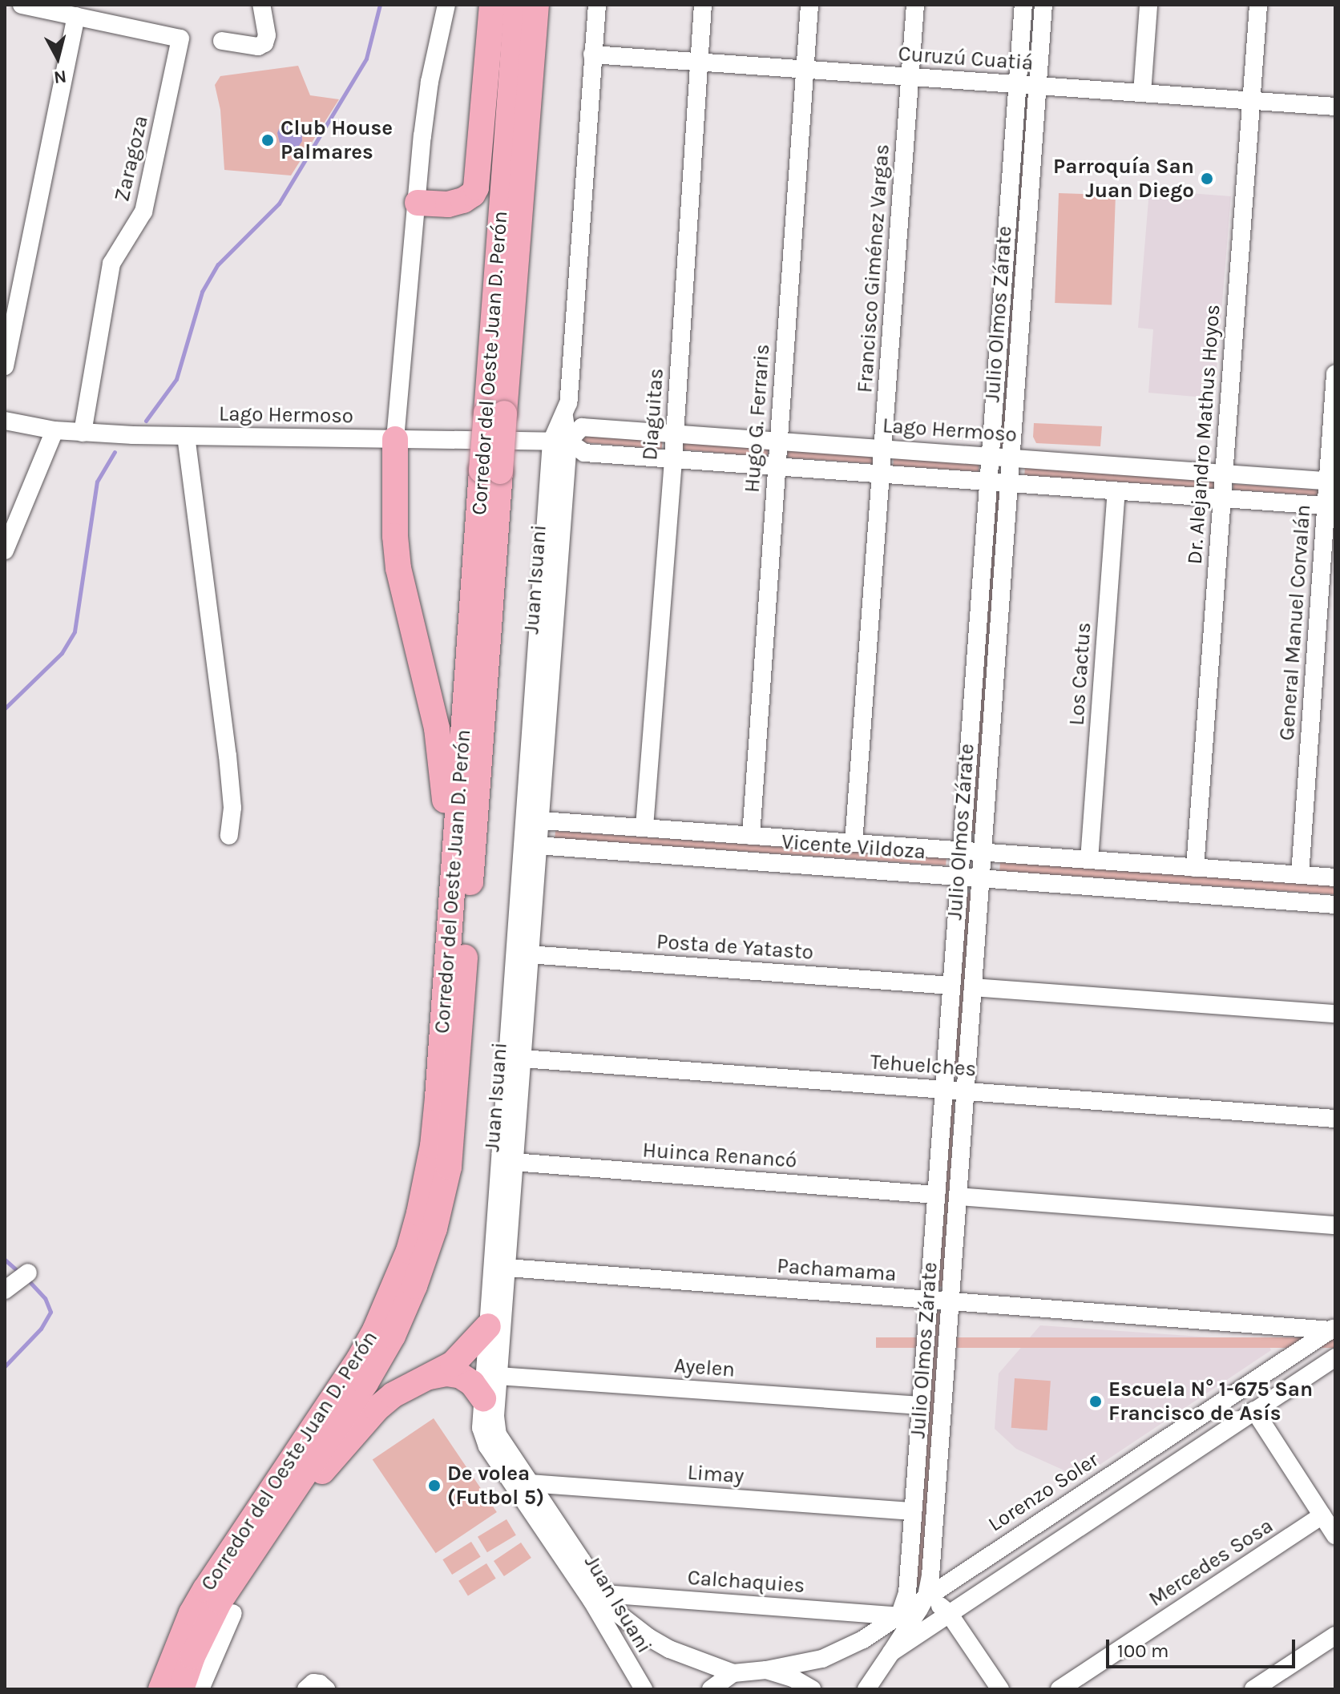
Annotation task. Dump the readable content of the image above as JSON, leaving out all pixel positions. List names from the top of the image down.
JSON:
{
  "streets": {
    "highway": ["Corredor del Oeste Juan D. Perón"],
    "street": [
      "Curuzú Cuatiá",
      "Zaragoza",
      "Francisco Giménez Vargas",
      "Julio Olmos Zárate",
      "Diaguitas",
      "Lago Hermoso",
      "Hugo G. Ferraris",
      "Dr. Alejandro Mathus Hoyos",
      "Juan Isuani",
      "General Manuel Corvalán",
      "Los Cactus",
      "Vicente Vildoza",
      "Posta de Yatasto",
      "Tehuelches",
      "Huinca Renancó",
      "Pachamama",
      "Ayelen",
      "Limay",
      "Lorenzo Soler",
      "Mercedes Sosa",
      "Calchaquies"
    ]
  },
  "crossings": [
    ["Curuzú Cuatiá", "Francisco Giménez Vargas"],
    ["Curuzú Cuatiá", "Julio Olmos Zárate"],
    ["Curuzú Cuatiá", "Diaguitas"],
    ["Curuzú Cuatiá", "Hugo G. Ferraris"],
    ["Curuzú Cuatiá", "Dr. Alejandro Mathus Hoyos"],
    ["Curuzú Cuatiá", "Juan Isuani"],
    ["Zaragoza", "Lago Hermoso"],
    ["Francisco Giménez Vargas", "Lago Hermoso"],
    ["Francisco Giménez Vargas", "Vicente Vildoza"],
    ["Julio Olmos Zárate", "Lago Hermoso"],
    ["Julio Olmos Zárate", "Vicente Vildoza"],
    ["Julio Olmos Zárate", "Posta de Yatasto"],
    ["Julio Olmos Zárate", "Tehuelches"],
    ["Julio Olmos Zárate", "Huinca Renancó"],
    ["Julio Olmos Zárate", "Pachamama"],
    ["Julio Olmos Zárate", "Ayelen"],
    ["Julio Olmos Zárate", "Limay"],
    ["Julio Olmos Zárate", "Lorenzo Soler"],
    ["Julio Olmos Zárate", "Calchaquies"],
    ["Diaguitas", "Lago Hermoso"],
    ["Diaguitas", "Vicente Vildoza"],
    ["Lago Hermoso", "Hugo G. Ferraris"],
    ["Lago Hermoso", "Dr. Alejandro Mathus Hoyos"],
    ["Lago Hermoso", "Juan Isuani"],
    ["Lago Hermoso", "General Manuel Corvalán"],
    ["Lago Hermoso", "Los Cactus"],
    ["Hugo G. Ferraris", "Vicente Vildoza"],
    ["Dr. Alejandro Mathus Hoyos", "Vicente Vildoza"],
    ["Juan Isuani", "Vicente Vildoza"],
    ["Juan Isuani", "Posta de Yatasto"],
    ["Juan Isuani", "Tehuelches"],
    ["Juan Isuani", "Huinca Renancó"],
    ["Juan Isuani", "Pachamama"],
    ["Juan Isuani", "Ayelen"],
    ["Juan Isuani", "Limay"],
    ["Juan Isuani", "Lorenzo Soler"],
    ["Juan Isuani", "Calchaquies"],
    ["General Manuel Corvalán", "Vicente Vildoza"],
    ["Los Cactus", "Vicente Vildoza"],
    ["Pachamama", "Lorenzo Soler"],
    ["Lorenzo Soler", "Calchaquies"]
  ],
  "places": [
    "Club House Palmares",
    "Parroquía San Juan Diego",
    "Escuela N° 1-675 San Francisco de Asís",
    "De volea (Futbol 5)"
  ],
  "scale_bar": "100 m",
  "north": "bottom"
}
